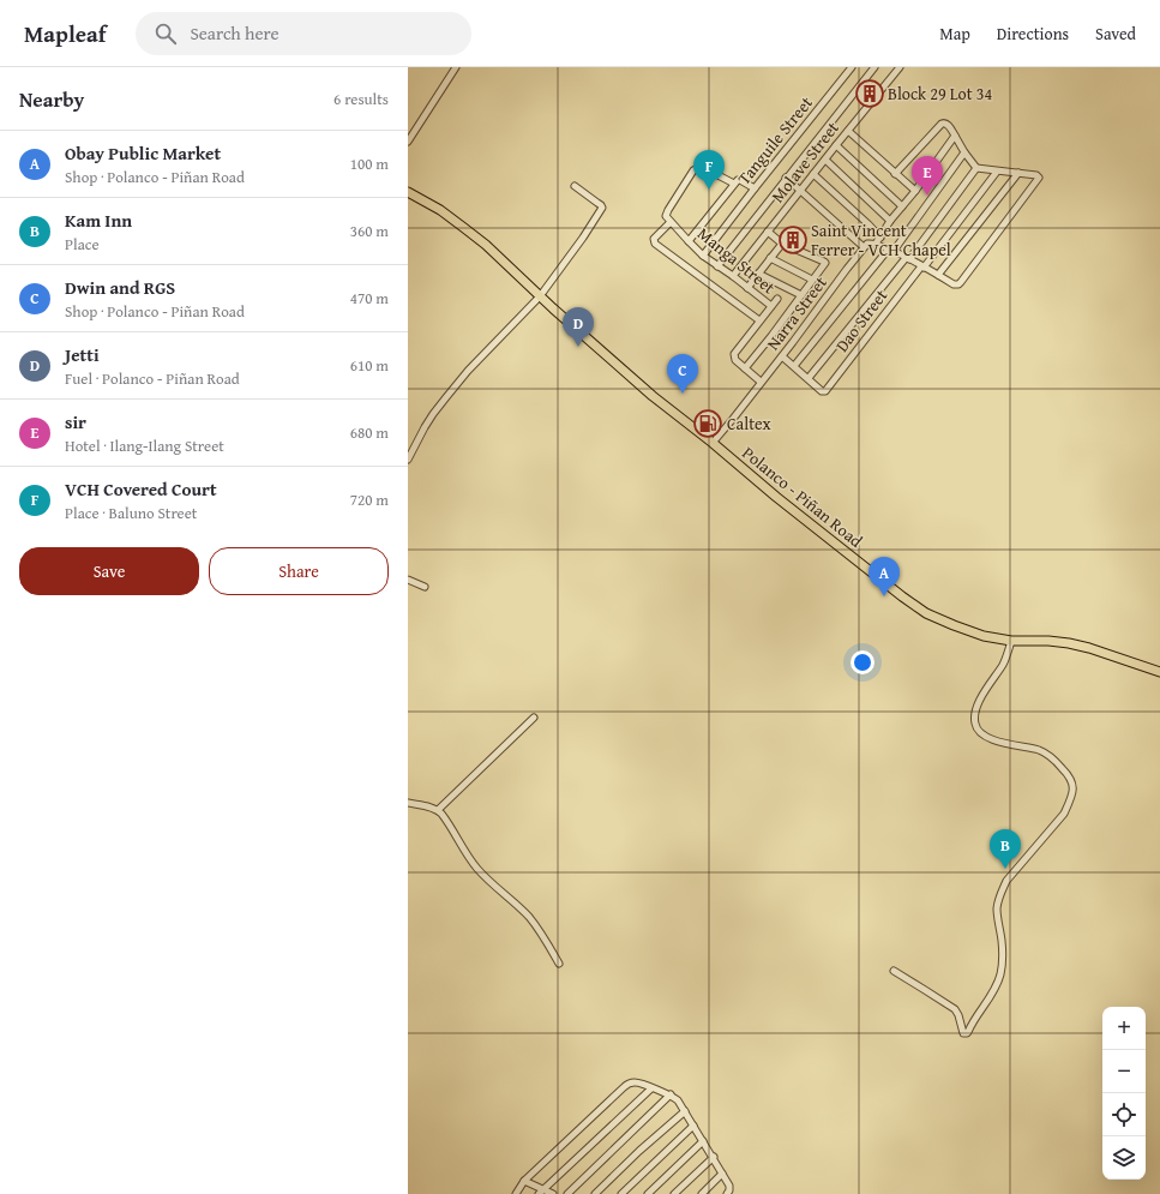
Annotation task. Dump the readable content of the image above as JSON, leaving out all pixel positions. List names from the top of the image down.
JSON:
{
  "streets": {
    "main road": ["Polanco - Piñan Road"],
    "street": [
      "Tanguile Street",
      "Molave Street",
      "Manga Street",
      "Narra Street",
      "Dao Street"
    ]
  },
  "crossings": [
    ["Tanguile Street", "Manga Street"],
    ["Molave Street", "Manga Street"],
    ["Narra Street", "Polanco - Piñan Road"]
  ],
  "places": {
    "building": ["Block 29 Lot 34", "Saint Vincent Ferrer - VCH Chapel"],
    "fuel station": ["Caltex"]
  },
  "page": {
    "header": "Mapleaf",
    "search": "Search here",
    "nav": ["Map", "Directions", "Saved"],
    "heading": ["Nearby", "6 results"],
    "list": [
      {
        "mark": "A",
        "name": "Obay Public Market",
        "note": "Shop · Polanco - Piñan Road",
        "value": "100 m"
      },
      {
        "mark": "B",
        "name": "Kam Inn",
        "note": "Place",
        "value": "360 m"
      },
      {
        "mark": "C",
        "name": "Dwin and RGS",
        "note": "Shop · Polanco - Piñan Road",
        "value": "470 m"
      },
      {
        "mark": "D",
        "name": "Jetti",
        "note": "Fuel · Polanco - Piñan Road",
        "value": "610 m"
      },
      {
        "mark": "E",
        "name": "sir",
        "note": "Hotel · Ilang-Ilang Street",
        "value": "680 m"
      },
      {
        "mark": "F",
        "name": "VCH Covered Court",
        "note": "Place · Baluno Street",
        "value": "720 m"
      }
    ],
    "pins": [
      "F",
      "E",
      "D",
      "C",
      "A",
      "B"
    ],
    "buttons": ["Save", "Share"],
    "map_buttons": ["+", "−"]
  }
}
